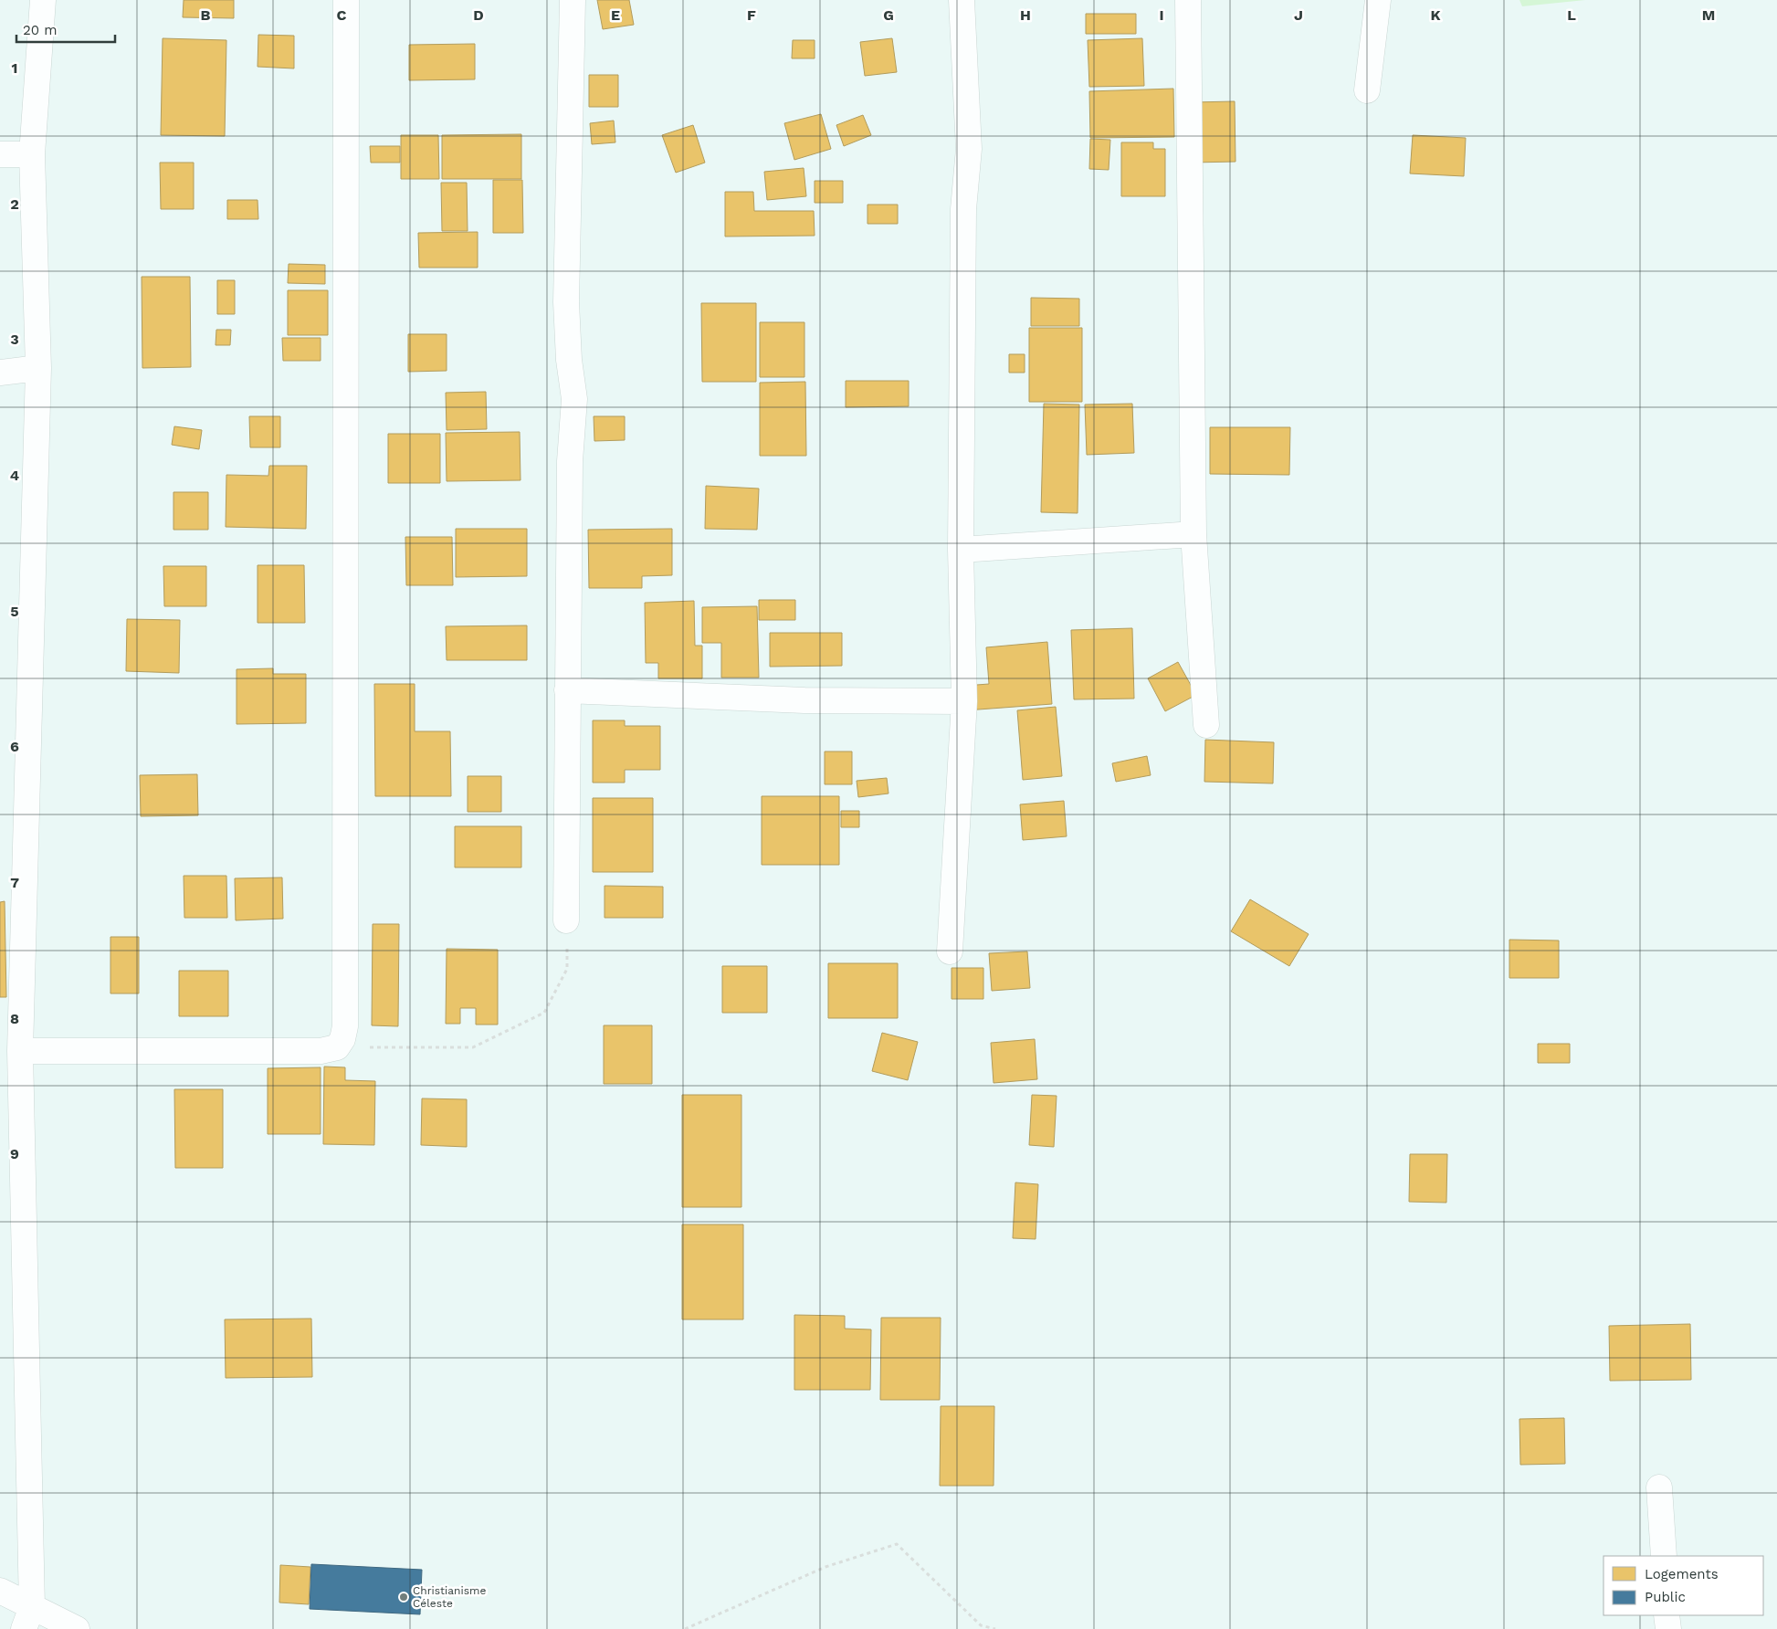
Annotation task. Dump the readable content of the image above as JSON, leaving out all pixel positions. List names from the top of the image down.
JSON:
{
  "places": ["Christianisme Céleste"],
  "legend": ["Logements", "Public"],
  "scale_bar": "20 m",
  "grid": {
    "columns": [
      "B",
      "C",
      "D",
      "E",
      "F",
      "G",
      "H",
      "I",
      "J",
      "K",
      "L",
      "M"
    ],
    "rows": [
      "1",
      "2",
      "3",
      "4",
      "5",
      "6",
      "7",
      "8",
      "9"
    ]
  }
}
